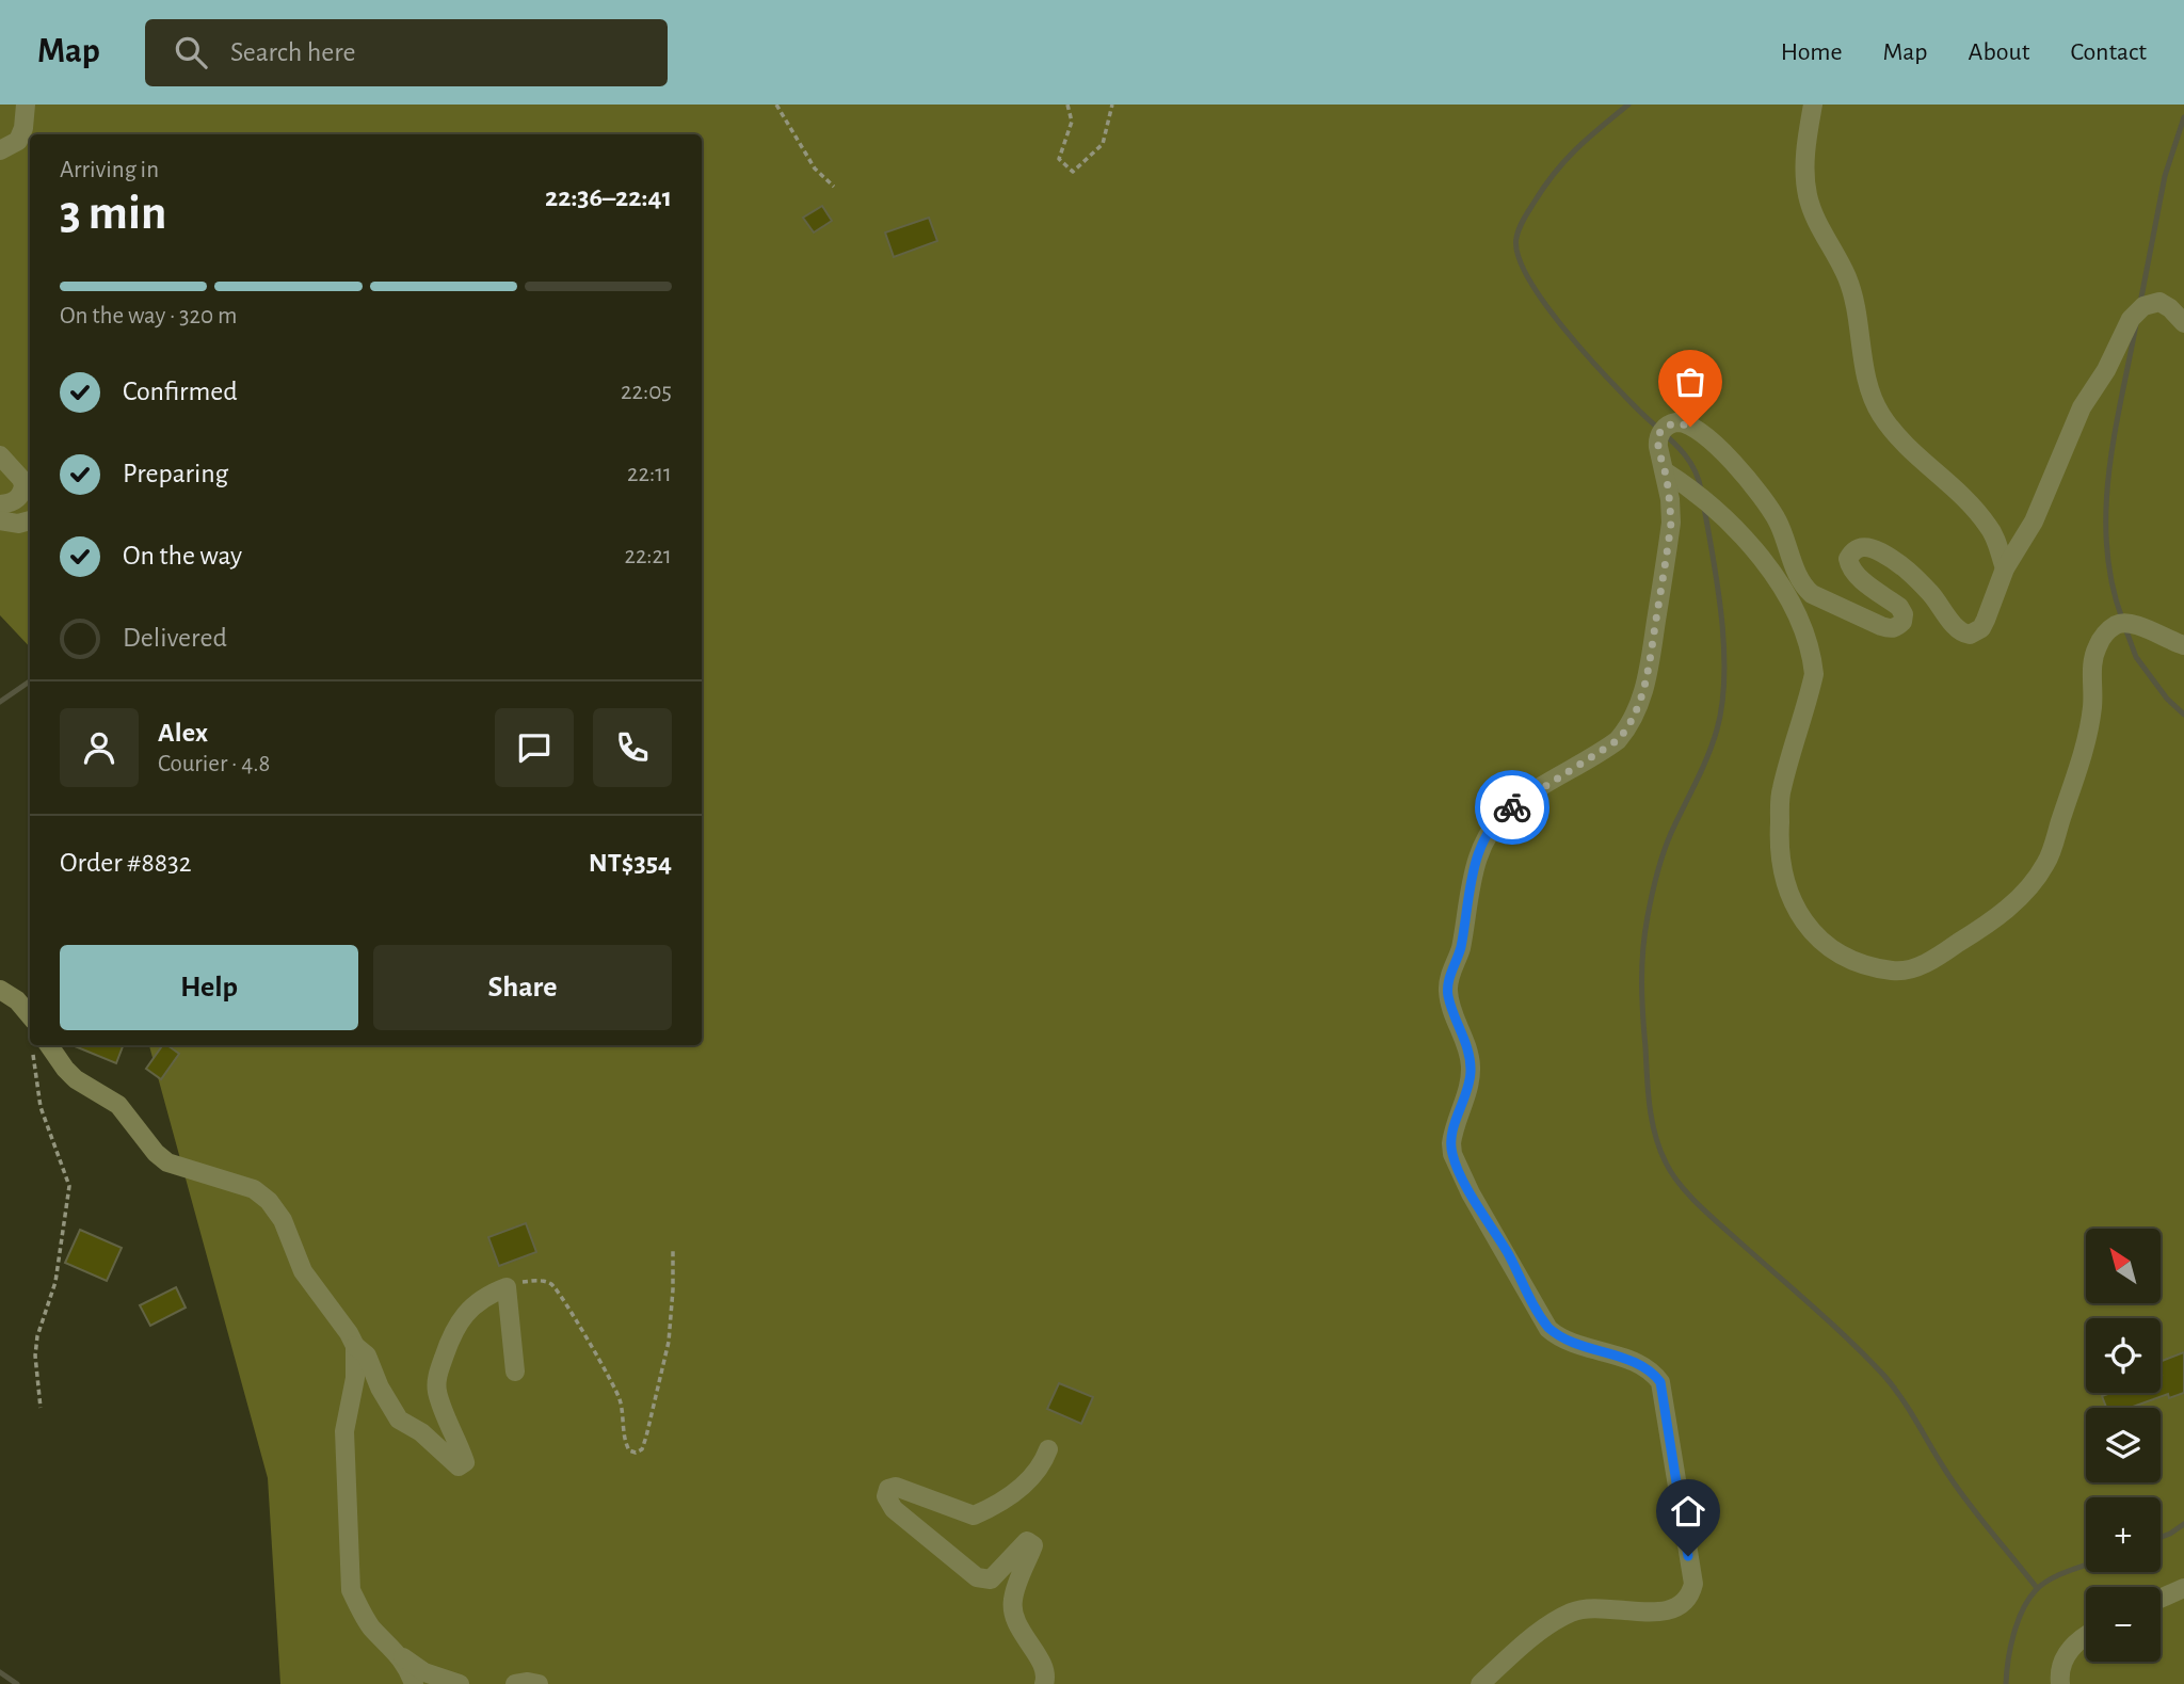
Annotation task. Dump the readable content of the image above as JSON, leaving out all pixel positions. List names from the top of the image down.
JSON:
{
  "north": "top left",
  "page": {
    "header": "Map",
    "search": "Search here",
    "nav": [
      "Home",
      "Map",
      "About",
      "Contact"
    ],
    "heading": ["3 min", "Arriving in", "22:36–22:41"],
    "panel": [
      "Alex",
      "Courier · 4.8",
      "Order #8832",
      "NT$354"
    ],
    "bar": "On the way · 320 m",
    "list": [
      ["Confirmed", "22:05"],
      ["Preparing", "22:11"],
      ["On the way", "22:21"],
      "Delivered"
    ],
    "buttons": ["Help", "Share"],
    "map_buttons": ["+", "−"]
  }
}
